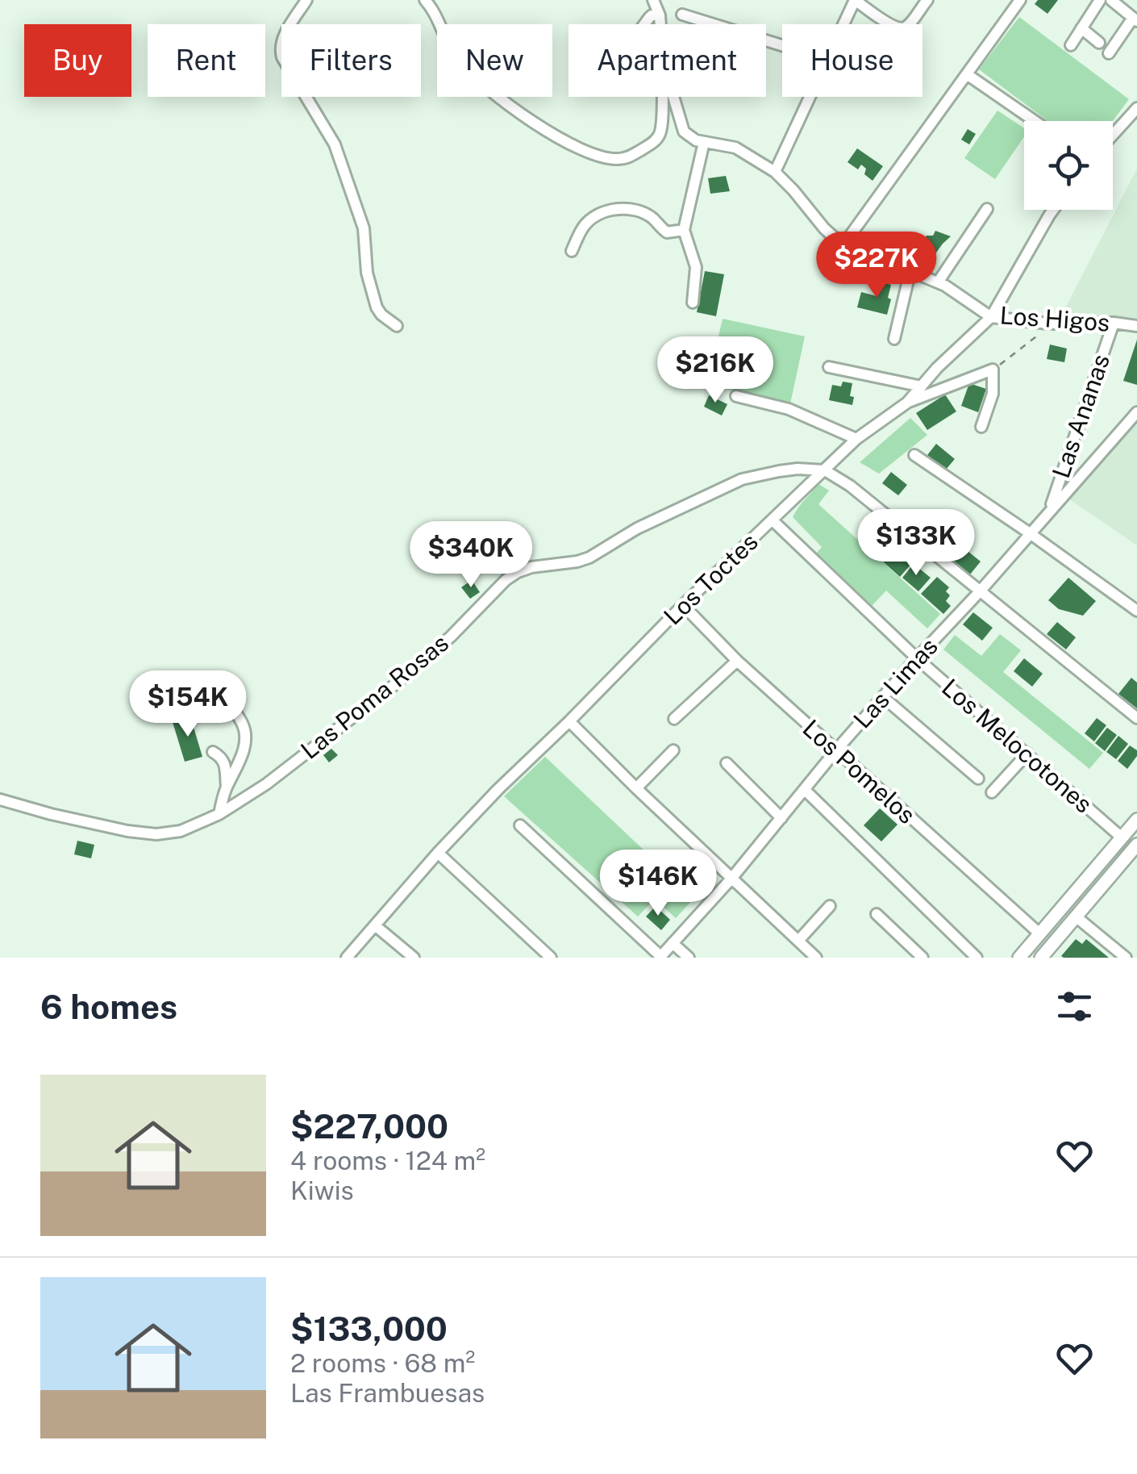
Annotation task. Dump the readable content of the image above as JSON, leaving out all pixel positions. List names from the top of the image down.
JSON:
{
  "streets": {
    "street": [
      "Los Higos",
      "Las Ananas",
      "Los Toctes",
      "Las Limas",
      "Las Poma Rosas",
      "Los Melocotones",
      "Los Pomelos"
    ]
  },
  "crossings": [
    ["Los Higos", "Las Ananas"],
    ["Los Higos", "Los Toctes"],
    ["Las Ananas", "Las Limas"],
    ["Los Toctes", "Las Poma Rosas"],
    ["Los Toctes", "Los Melocotones"],
    ["Los Toctes", "Los Pomelos"],
    ["Las Limas", "Los Melocotones"],
    ["Las Limas", "Los Pomelos"]
  ],
  "page": {
    "chip": [
      "Buy",
      "Rent",
      "Filters",
      "New",
      "Apartment",
      "House"
    ],
    "price": [
      "$227K",
      "$216K",
      "$133K",
      "$340K",
      "$154K",
      "$146K"
    ],
    "heading": "6 homes",
    "list": [
      {
        "name": "$227,000",
        "note": "4 rooms · 124 m² · Kiwis"
      },
      {
        "name": "$133,000",
        "note": "2 rooms · 68 m² · Las Frambuesas"
      }
    ]
  }
}
